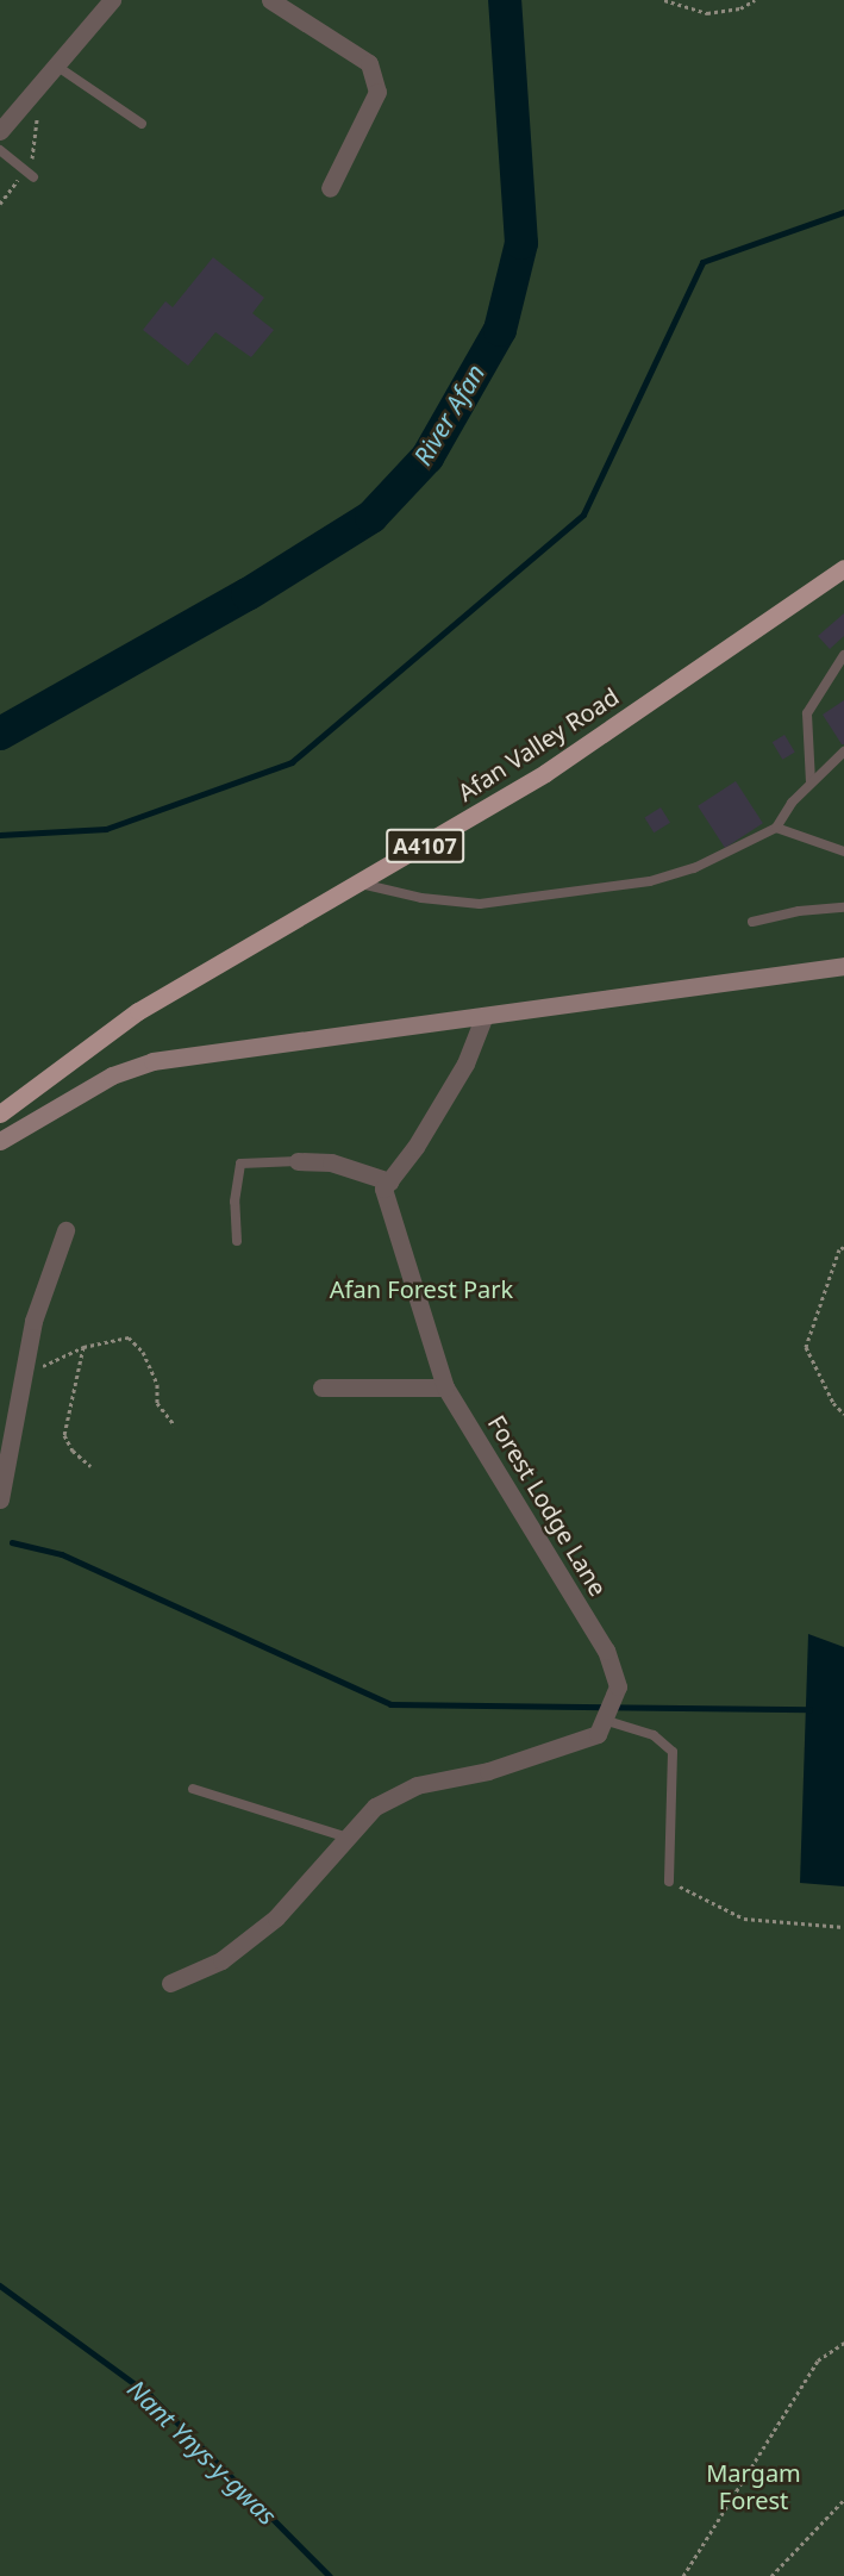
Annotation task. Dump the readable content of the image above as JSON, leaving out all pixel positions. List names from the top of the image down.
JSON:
{
  "streets": {
    "main road": ["Afan Valley Road", "A4107"],
    "street": ["Forest Lodge Lane"]
  },
  "water": ["River Afan", "Nant Ynys-y-gwas"],
  "parks": ["Afan Forest Park", "Margam Forest"]
}
